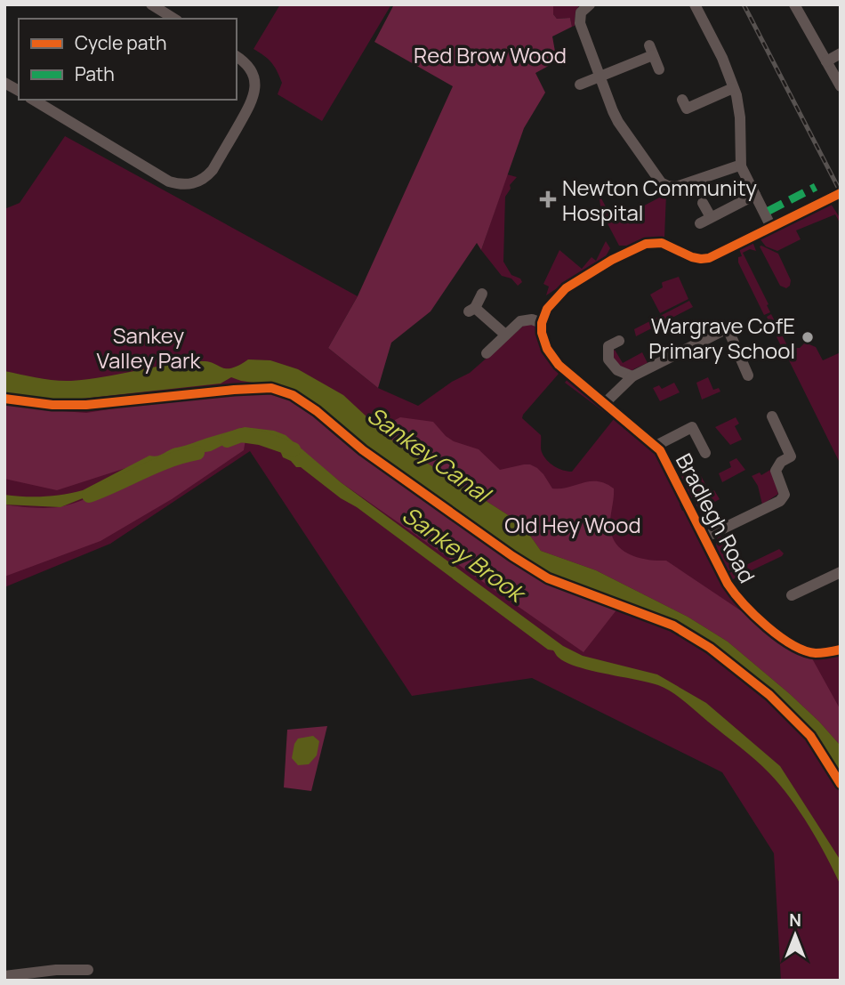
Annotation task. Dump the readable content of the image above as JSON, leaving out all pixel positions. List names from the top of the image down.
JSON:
{
  "streets": {
    "street": ["Bradlegh Road"]
  },
  "water": ["Sankey Canal", "Sankey Brook"],
  "parks": ["Red Brow Wood", "Sankey Valley Park", "Old Hey Wood"],
  "places": {
    "health": ["Newton Community Hospital"],
    "other": ["Wargrave CofE Primary School"]
  },
  "legend": ["Cycle path", "Path"],
  "north": "top"
}
